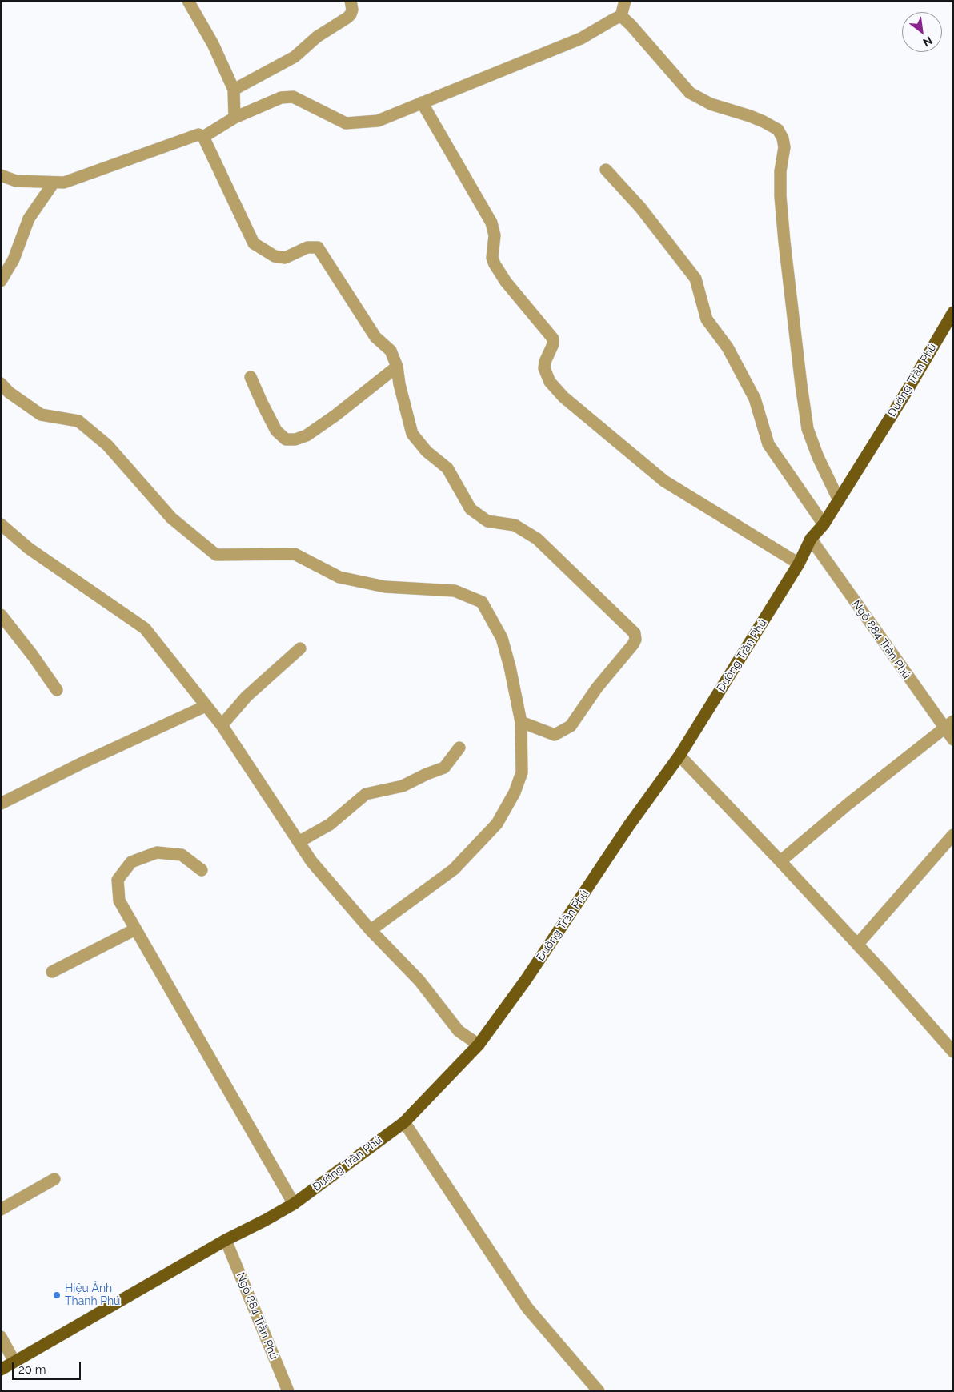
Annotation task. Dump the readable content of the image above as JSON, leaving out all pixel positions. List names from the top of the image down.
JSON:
{
  "streets": {
    "main road": ["Đường Trần Phú"],
    "street": ["Ngõ 884 Trần Phú"]
  },
  "crossings": [
    ["Đường Trần Phú", "Ngõ 884 Trần Phú"]
  ],
  "places": ["Hiệu Ảnh Thanh Phú"],
  "scale_bar": "20 m",
  "north": "bottom right"
}
